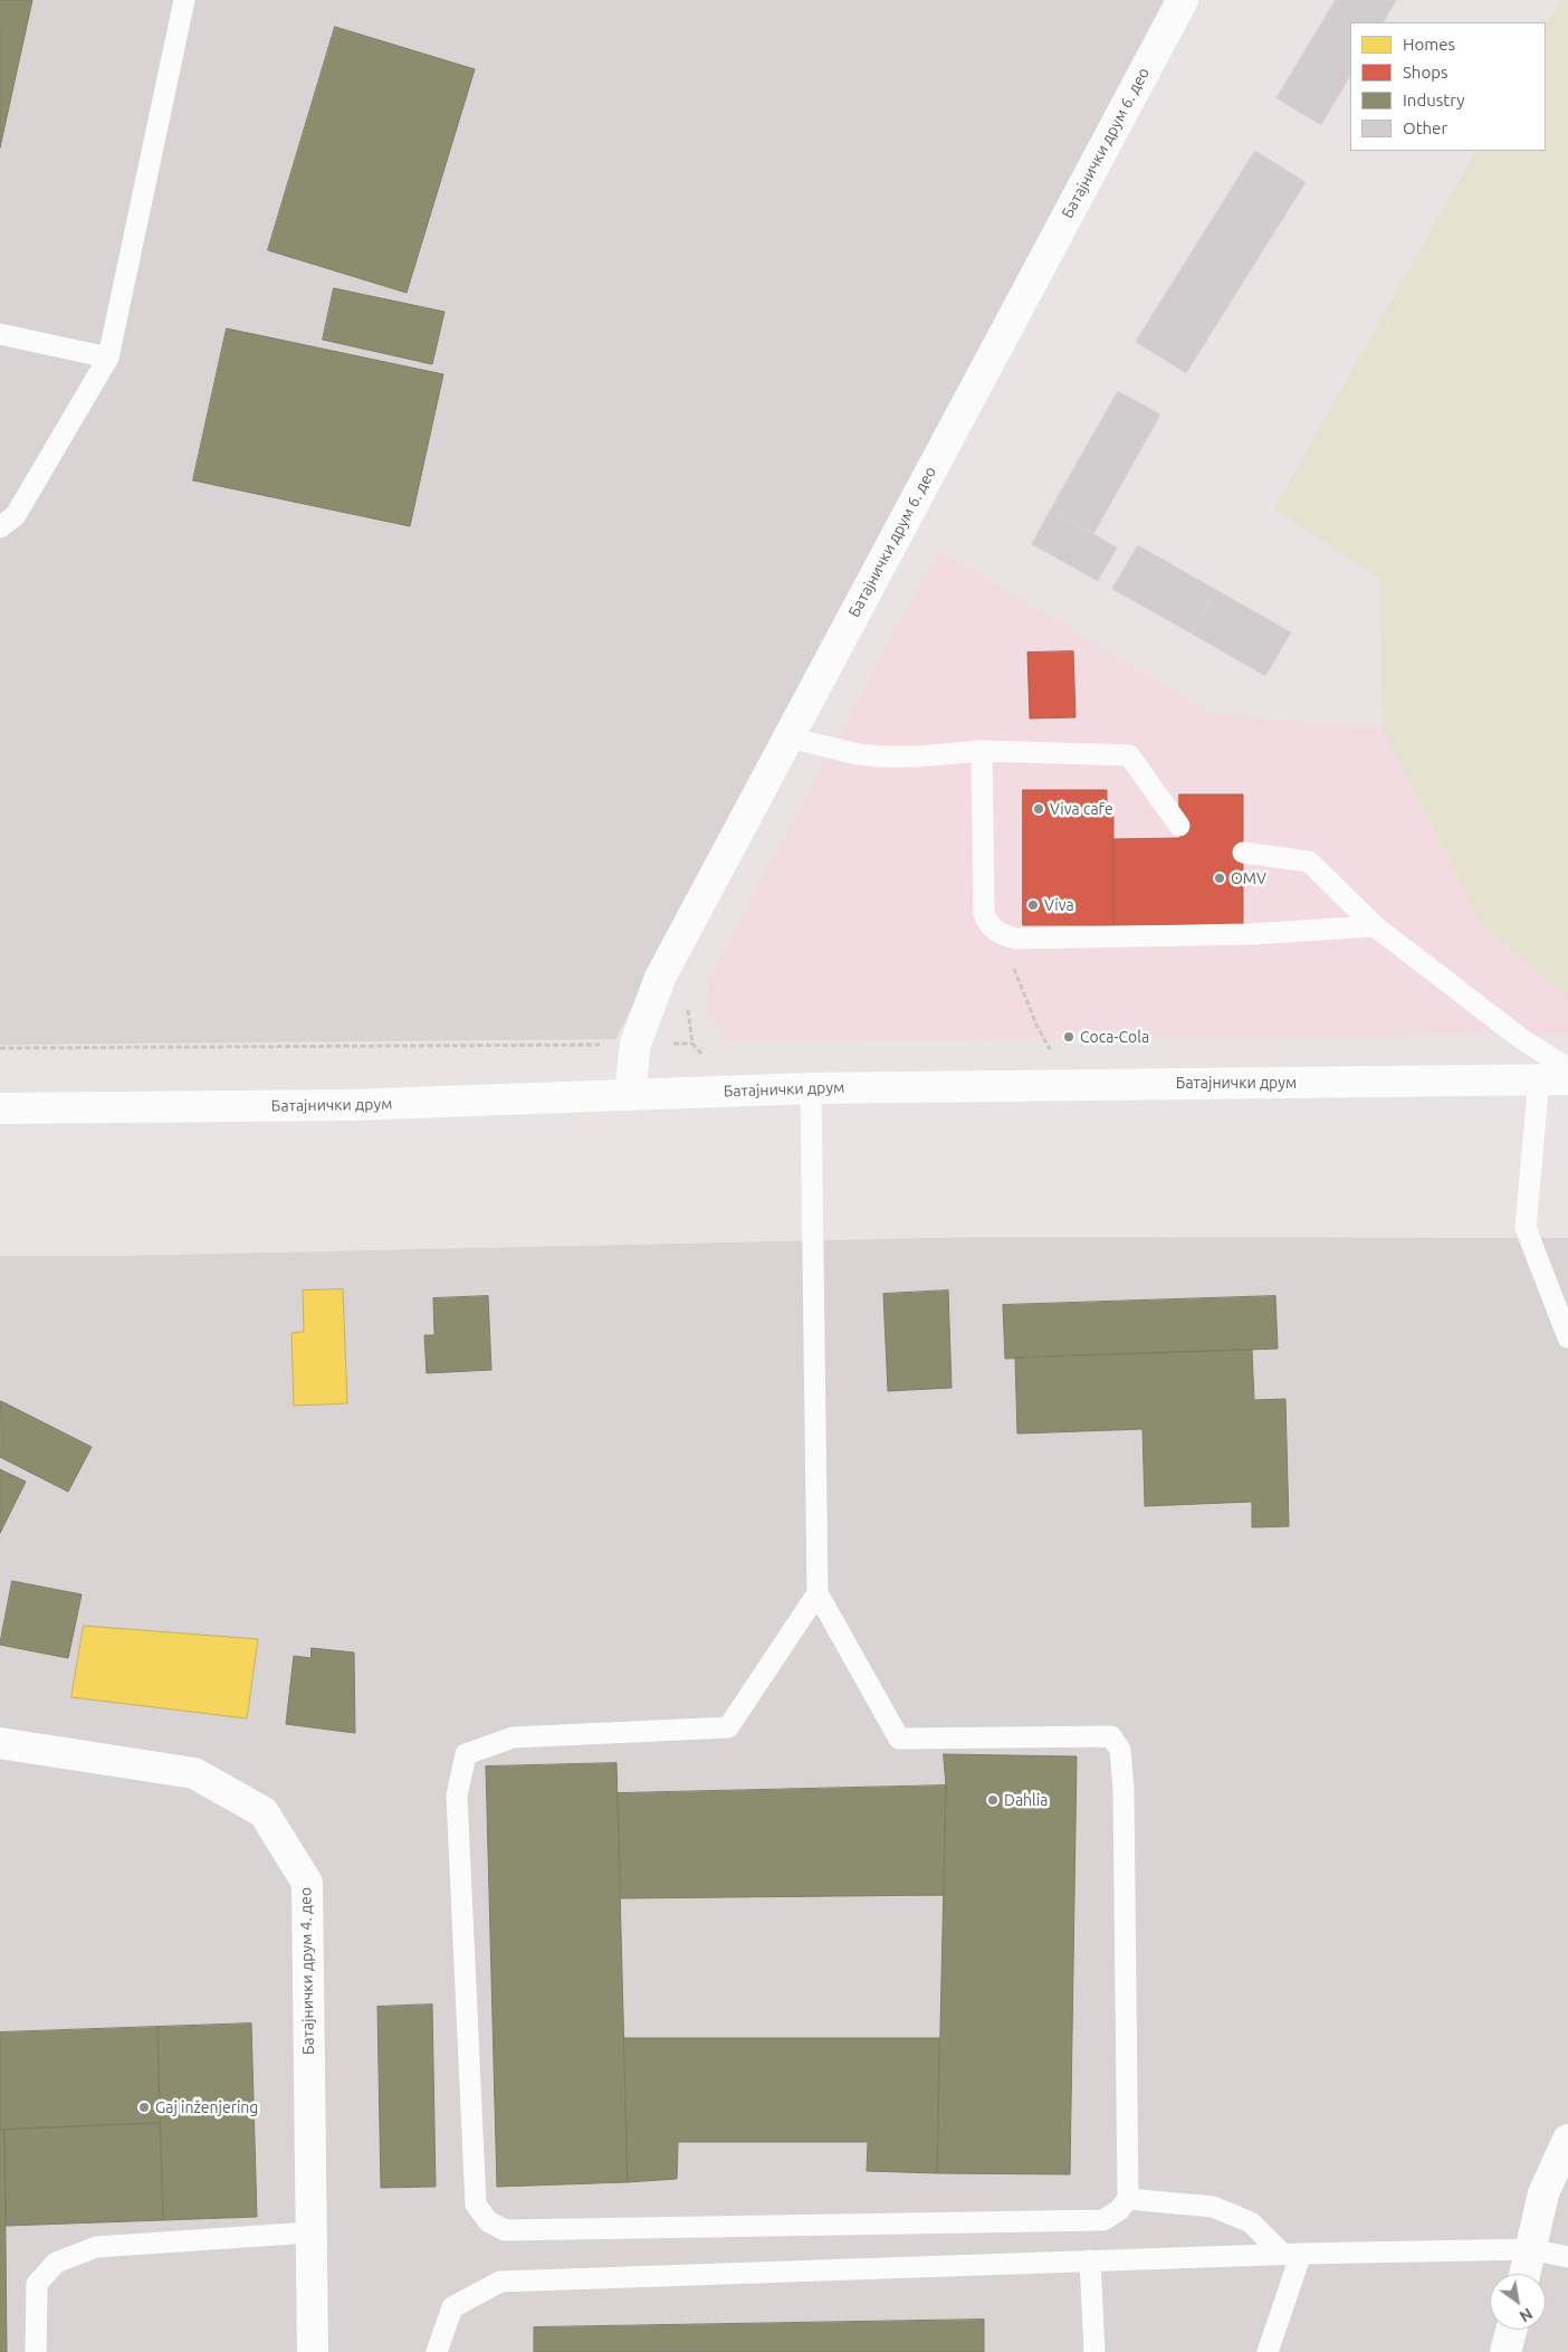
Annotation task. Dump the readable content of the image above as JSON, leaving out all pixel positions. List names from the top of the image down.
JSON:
{
  "streets": {
    "street": ["Батајнички друм 6. део", "Батајнички друм", "Батајнички друм 4. део"]
  },
  "crossings": [
    ["Батајнички друм 6. део", "Батајнички друм"]
  ],
  "places": [
    "Viva cafe",
    "OMV",
    "Viva",
    "Coca-Cola",
    "Dahlia",
    "Gaj inženjering"
  ],
  "legend": [
    "Homes",
    "Shops",
    "Industry",
    "Other"
  ],
  "north": "bottom right"
}
